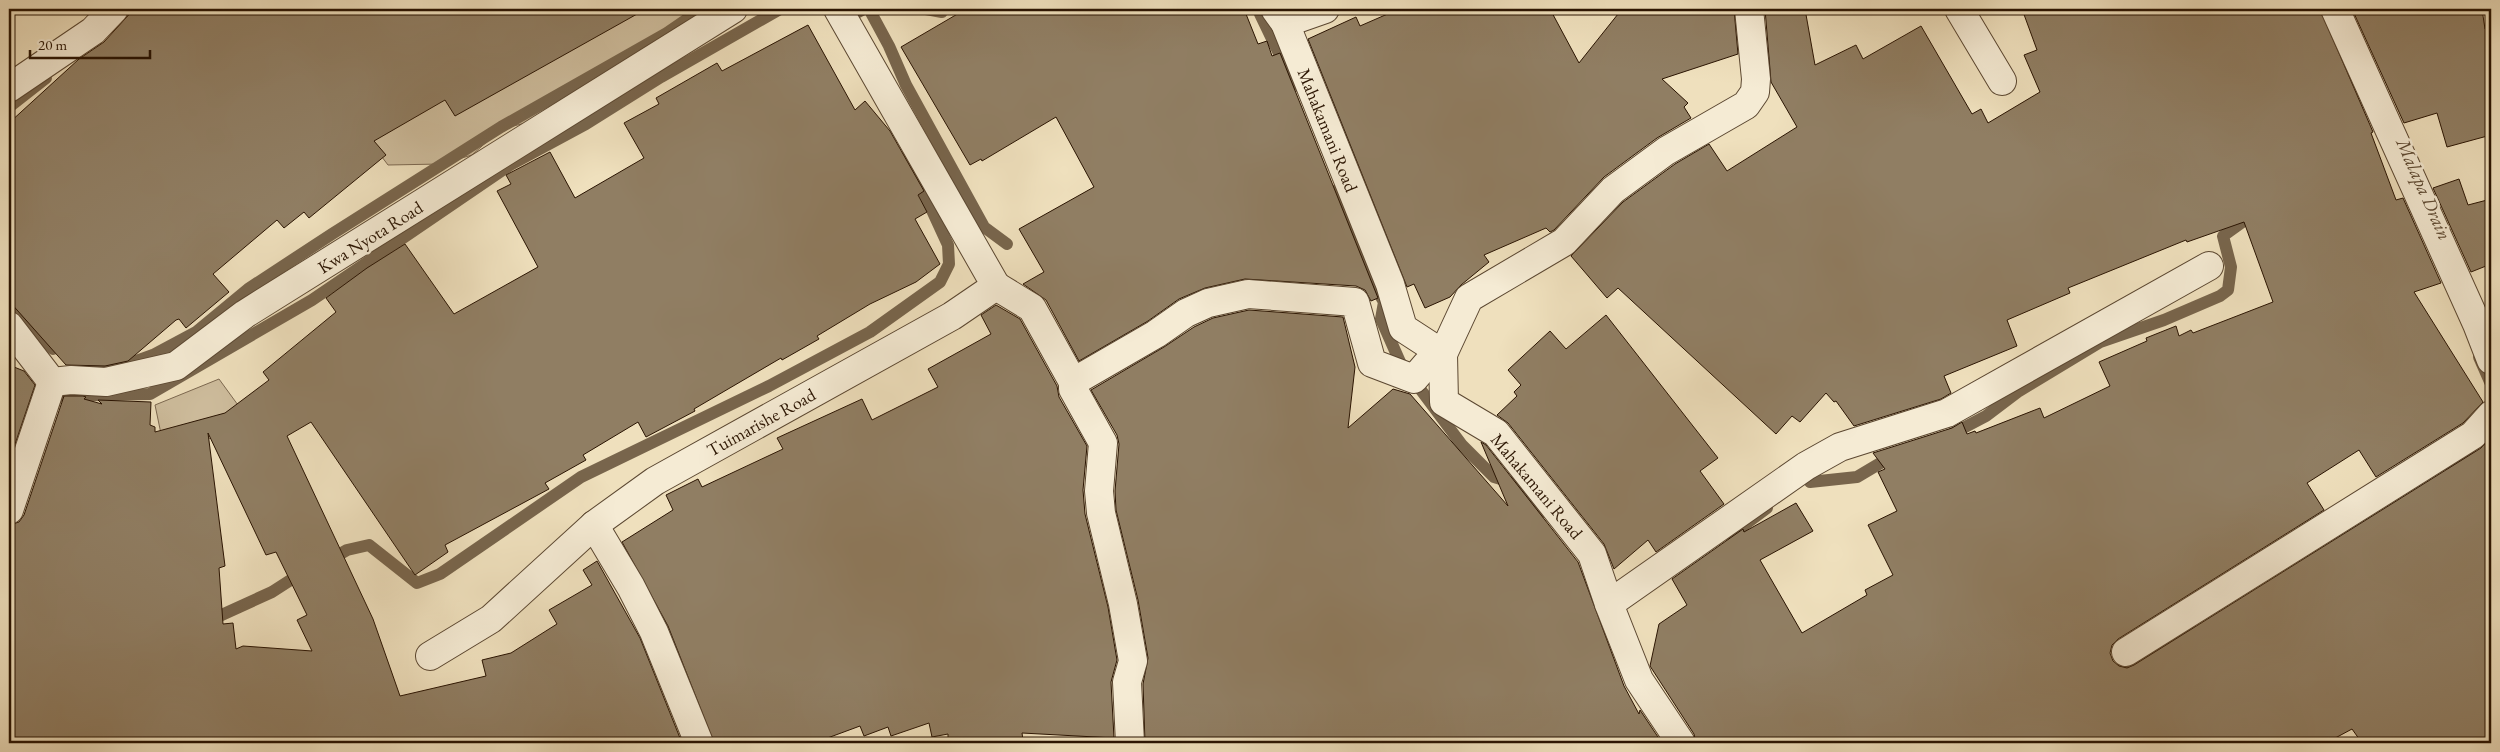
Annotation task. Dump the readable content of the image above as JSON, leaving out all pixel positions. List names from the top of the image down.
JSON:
{
  "streets": {
    "street": ["Mahakamani Road", "Kwa Nyota Road", "Tuimarishe Road"]
  },
  "water": ["Malapa Drain"],
  "scale_bar": "20 m"
}
